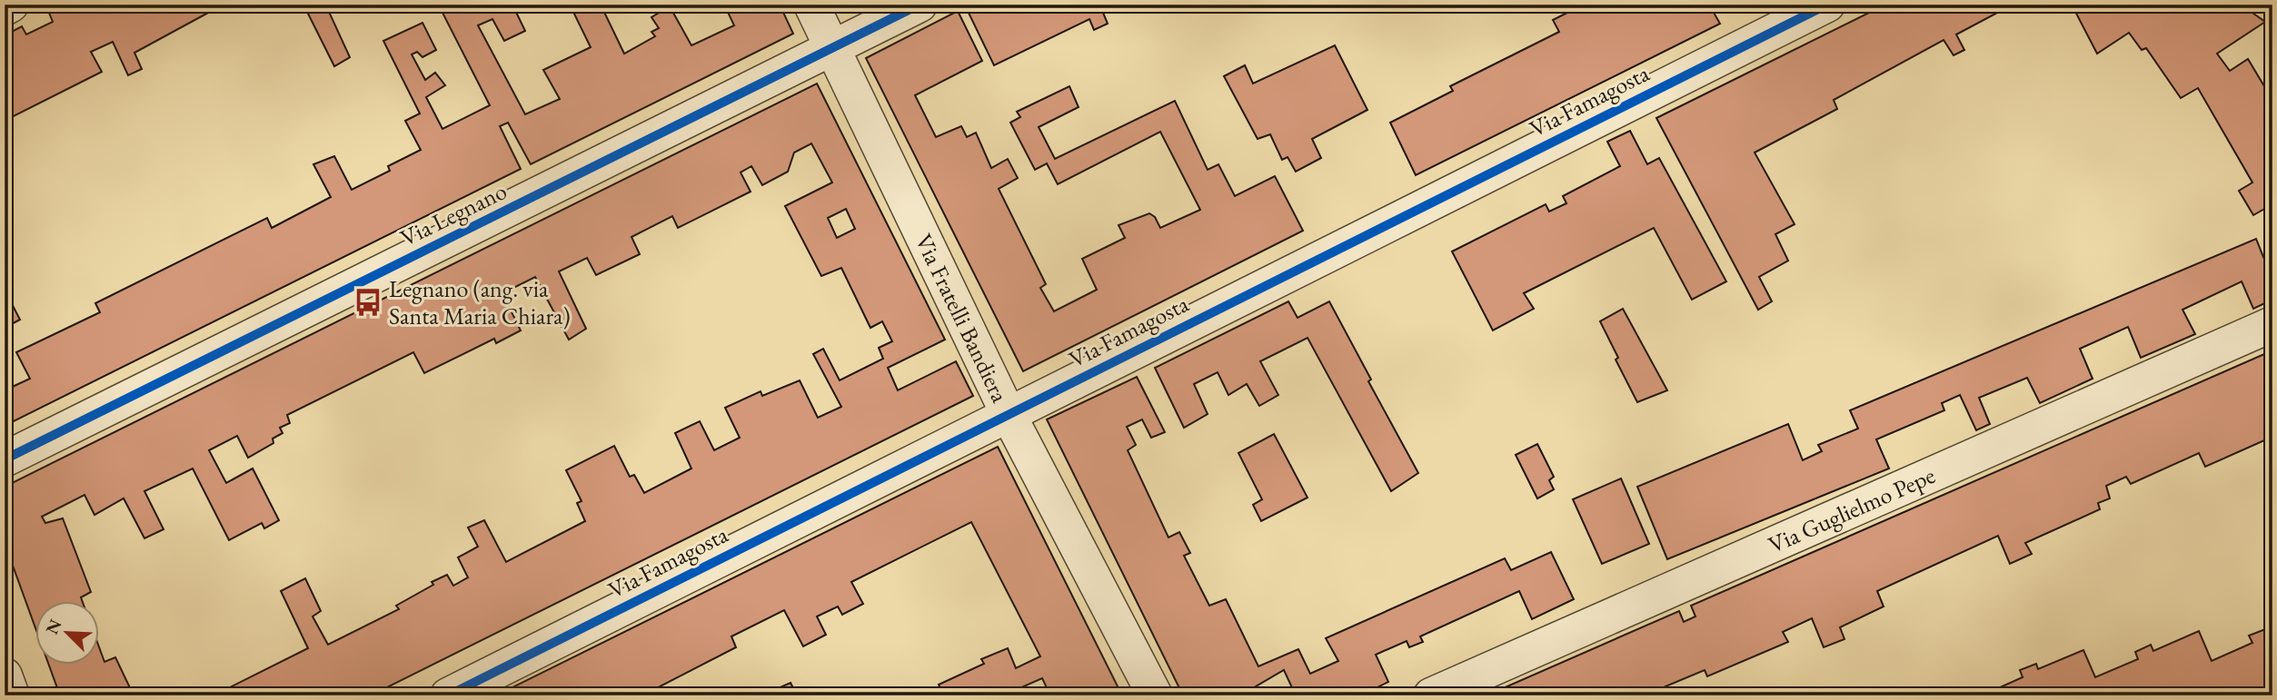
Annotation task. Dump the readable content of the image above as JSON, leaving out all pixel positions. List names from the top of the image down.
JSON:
{
  "streets": {
    "street": [
      "Via Famagosta",
      "Via Legnano",
      "Via Fratelli Bandiera",
      "Via Guglielmo Pepe"
    ]
  },
  "crossings": [
    ["Via Famagosta", "Via Fratelli Bandiera"],
    ["Via Legnano", "Via Fratelli Bandiera"]
  ],
  "places": {
    "bus stop": ["Legnano (ang. via Santa Maria Chiara)"]
  },
  "north": "top left"
}
